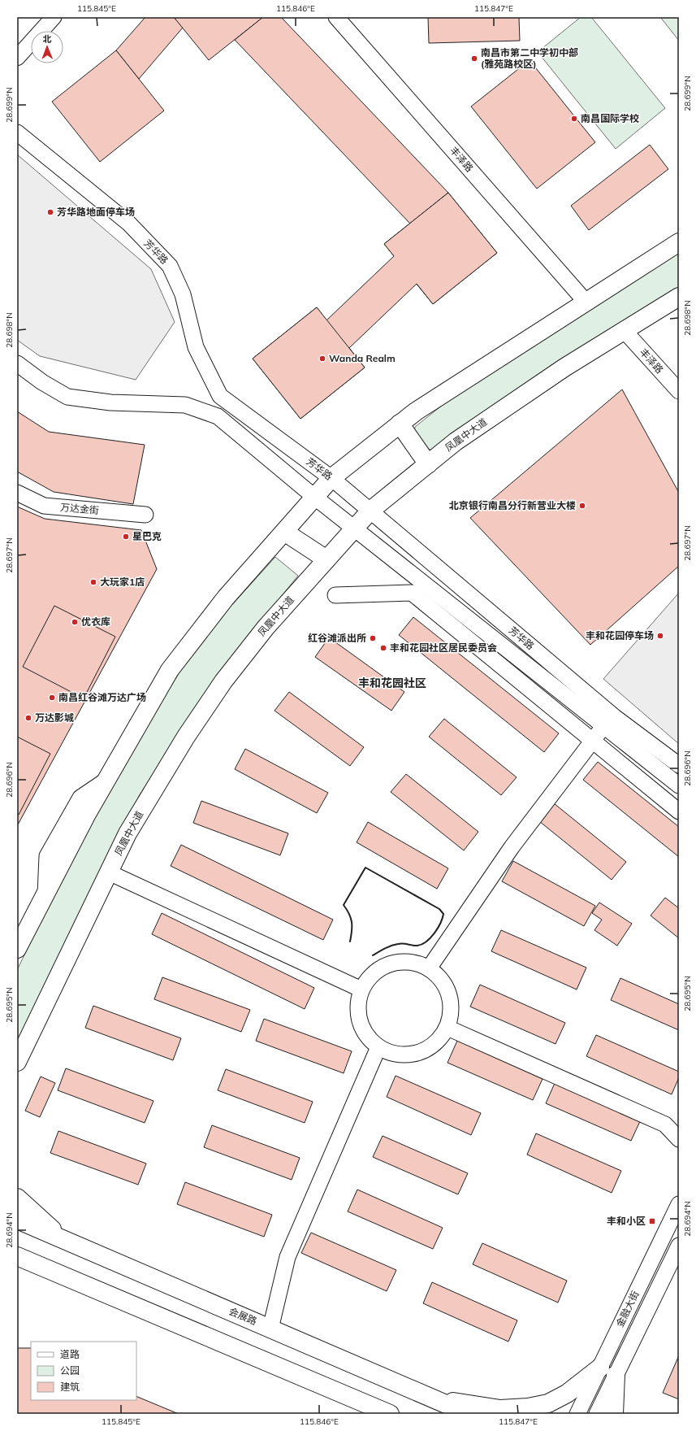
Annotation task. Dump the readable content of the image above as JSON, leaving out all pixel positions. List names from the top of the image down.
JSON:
{
  "streets": {
    "main road": ["凤凰中大道", "会展路"],
    "street": [
      "丰泽路",
      "芳华路",
      "万达金街",
      "金融大街"
    ]
  },
  "crossings": [
    ["丰泽路", "凤凰中大道"],
    ["芳华路", "凤凰中大道"]
  ],
  "districts": ["丰和花园社区"],
  "places": {
    "other": [
      "南昌市第二中学初中部 (雅苑路校区)",
      "南昌国际学校",
      "芳华路地面停车场",
      "Wanda Realm",
      "北京银行南昌分行新营业大楼",
      "星巴克",
      "大玩家1店",
      "优衣库",
      "丰和花园停车场",
      "红谷滩派出所",
      "丰和花园社区居民委员会",
      "南昌红谷滩万达广场",
      "万达影城"
    ],
    "transit": ["丰和小区"]
  },
  "legend": ["道路", "公园", "建筑"],
  "north": "top",
  "coordinates": [
    "115.845°E",
    "115.846°E",
    "115.847°E",
    "28.699°N",
    "28.698°N",
    "28.697°N",
    "28.696°N",
    "28.695°N",
    "28.694°N"
  ]
}
